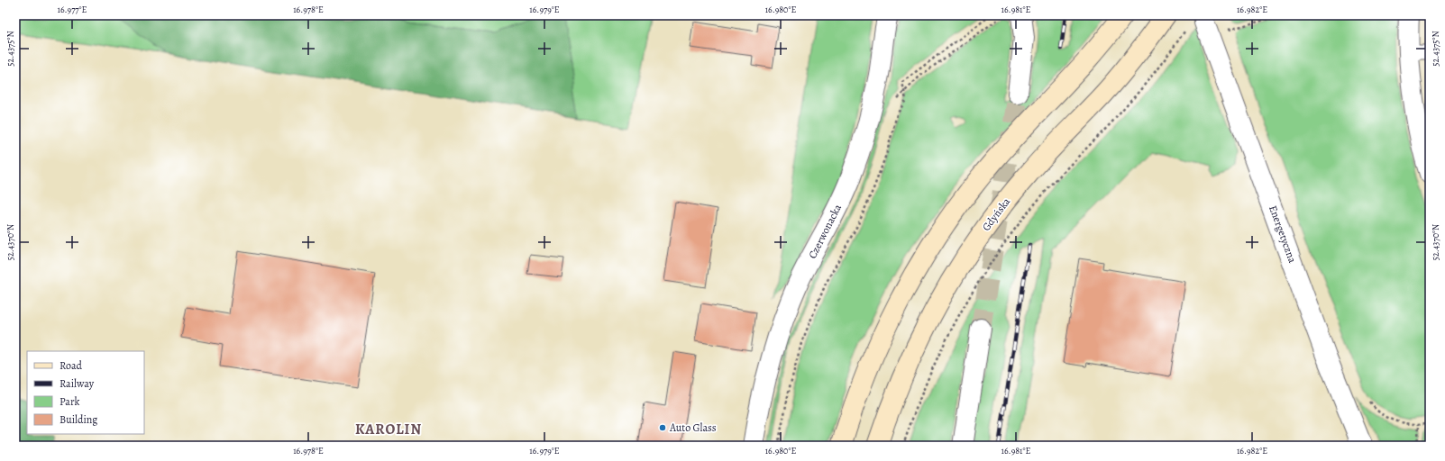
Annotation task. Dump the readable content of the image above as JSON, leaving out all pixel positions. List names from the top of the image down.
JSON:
{
  "streets": {
    "main road": ["Gdyńska"],
    "street": ["Czerwonacka", "Energetyczna"]
  },
  "districts": ["KAROLIN"],
  "places": ["Auto Glass"],
  "legend": [
    "Road",
    "Railway",
    "Park",
    "Building"
  ],
  "coordinates": [
    "16.977°E",
    "16.978°E",
    "16.979°E",
    "16.980°E",
    "16.981°E",
    "16.982°E",
    "52.4375°N",
    "52.4370°N"
  ]
}
